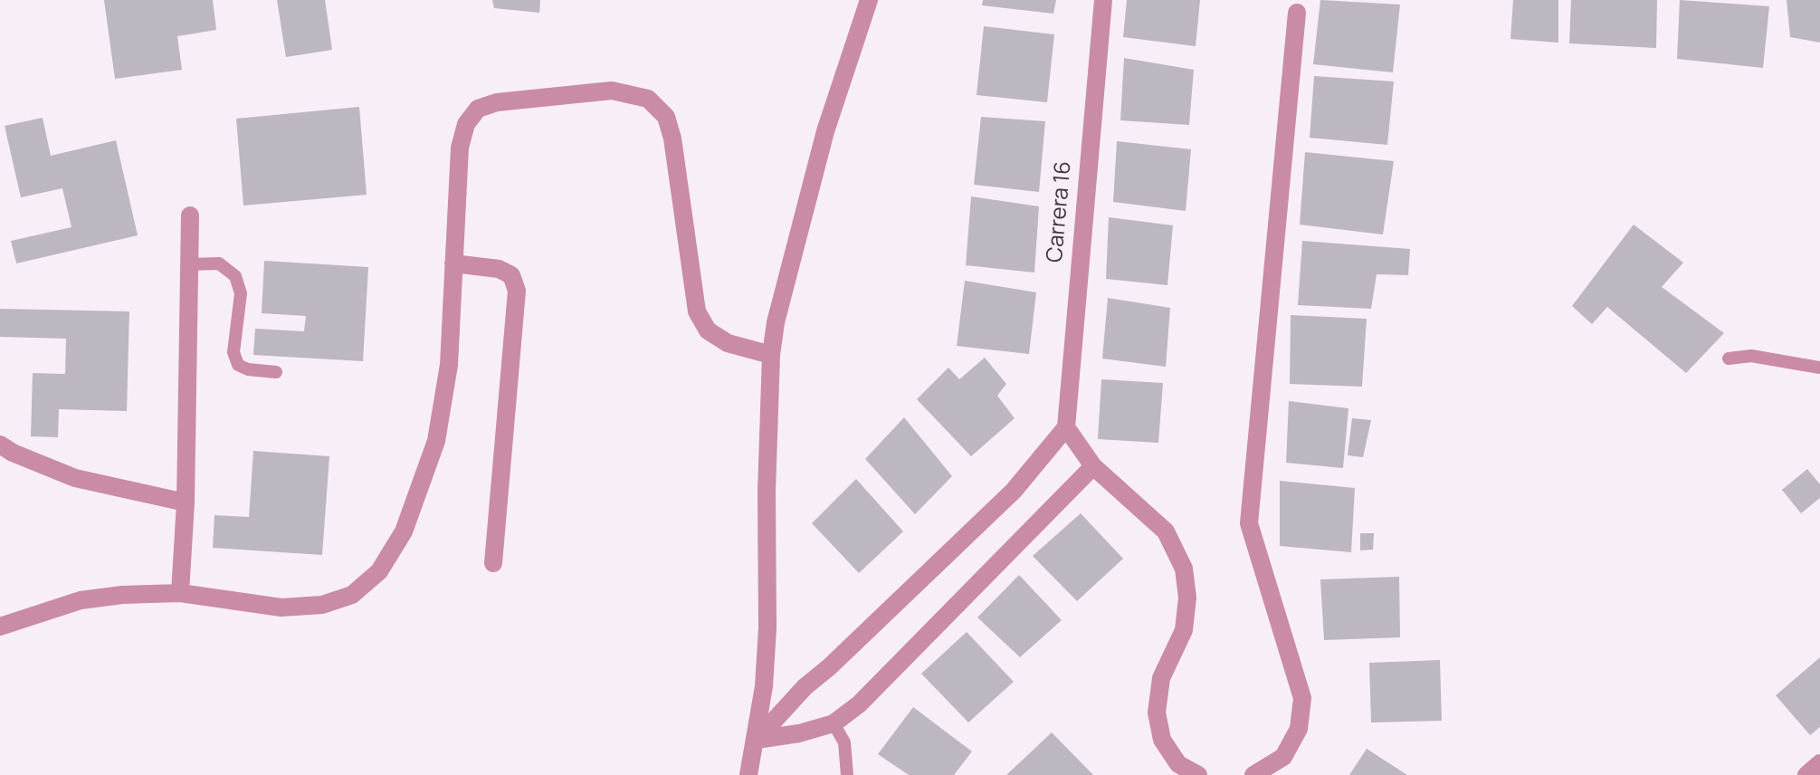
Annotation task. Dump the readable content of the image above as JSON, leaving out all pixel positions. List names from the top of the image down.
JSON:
{
  "streets": {
    "street": ["Carrera 16"]
  }
}
